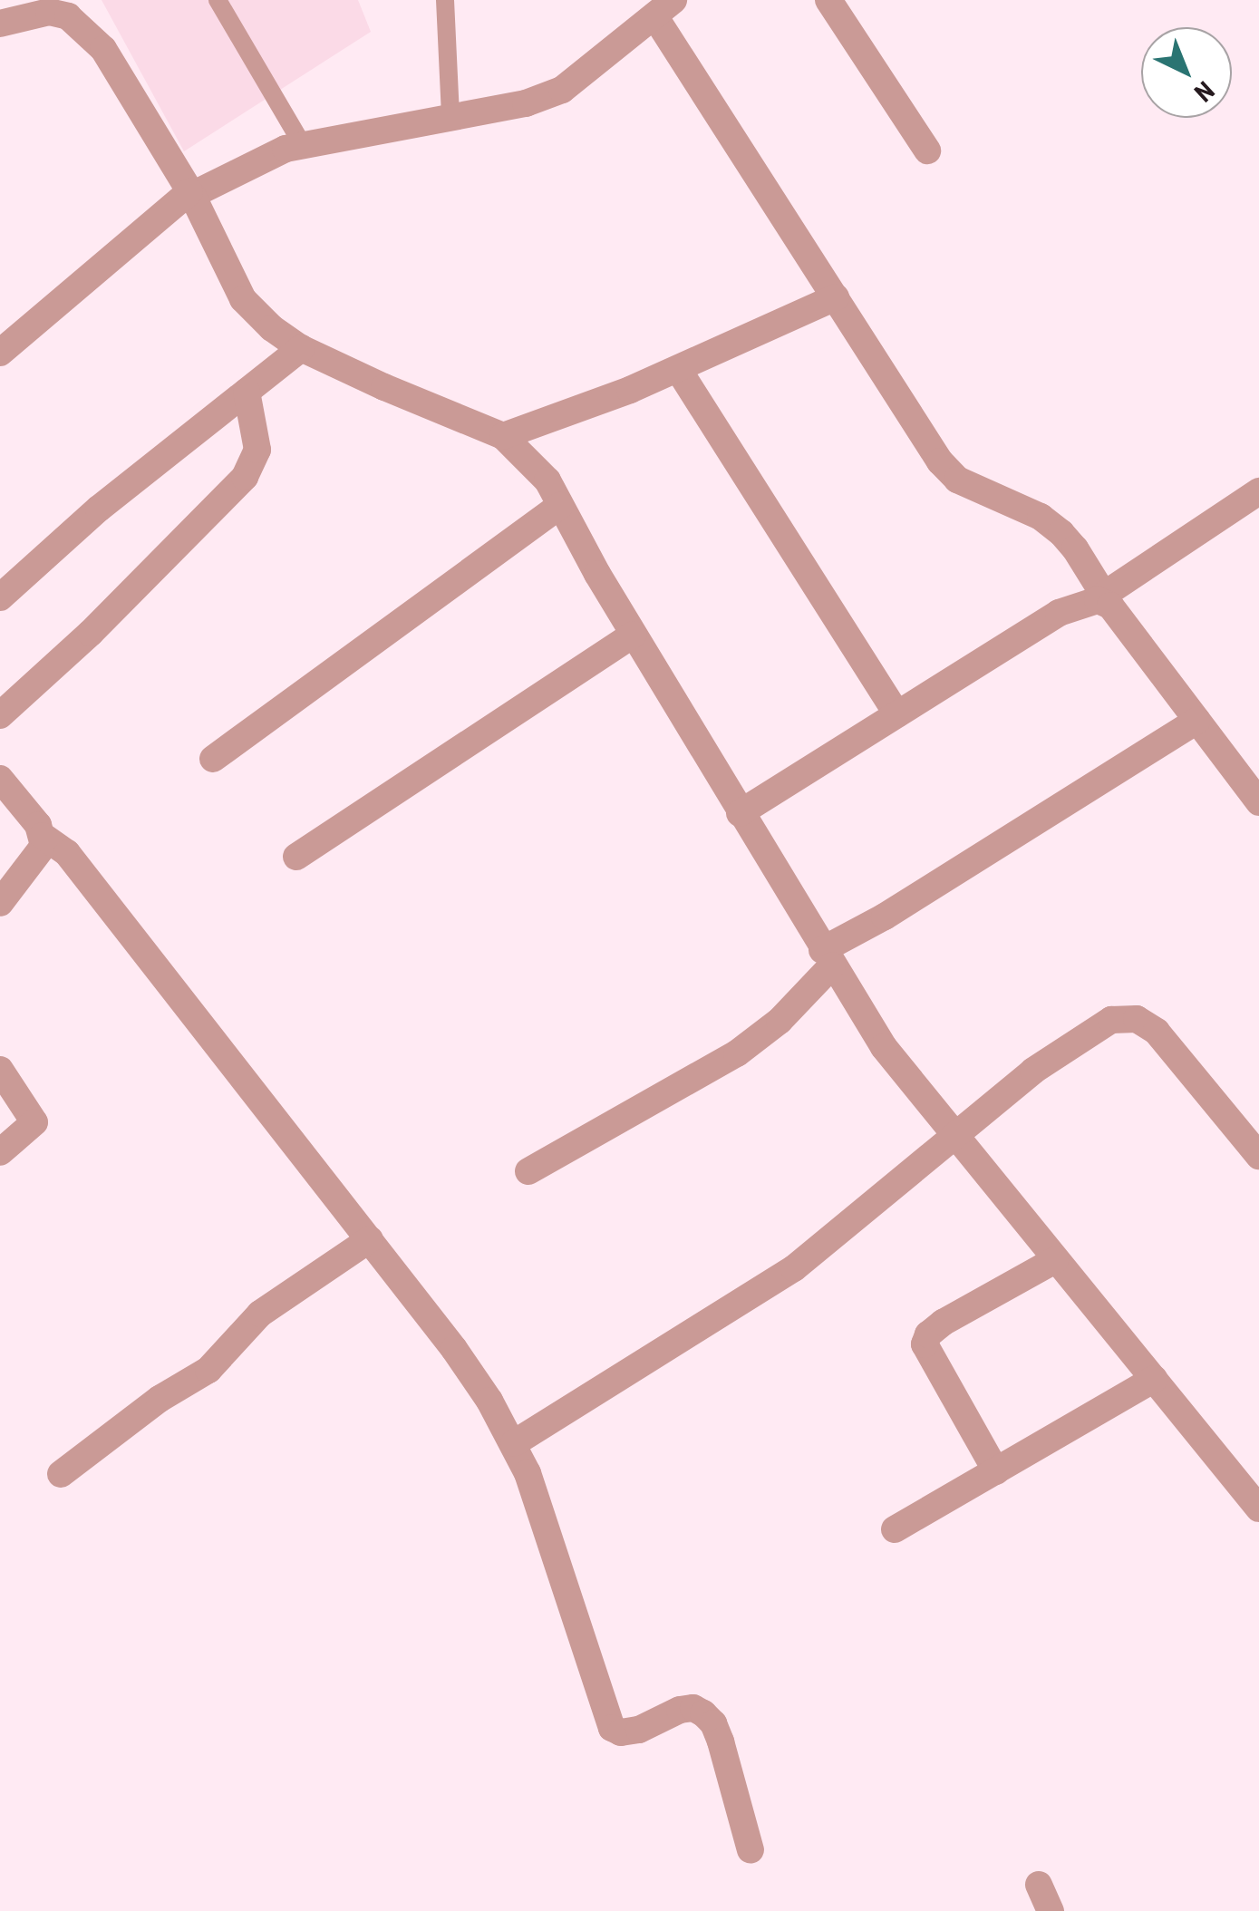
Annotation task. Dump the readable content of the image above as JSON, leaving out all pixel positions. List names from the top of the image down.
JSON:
{
  "north": "bottom right"
}
